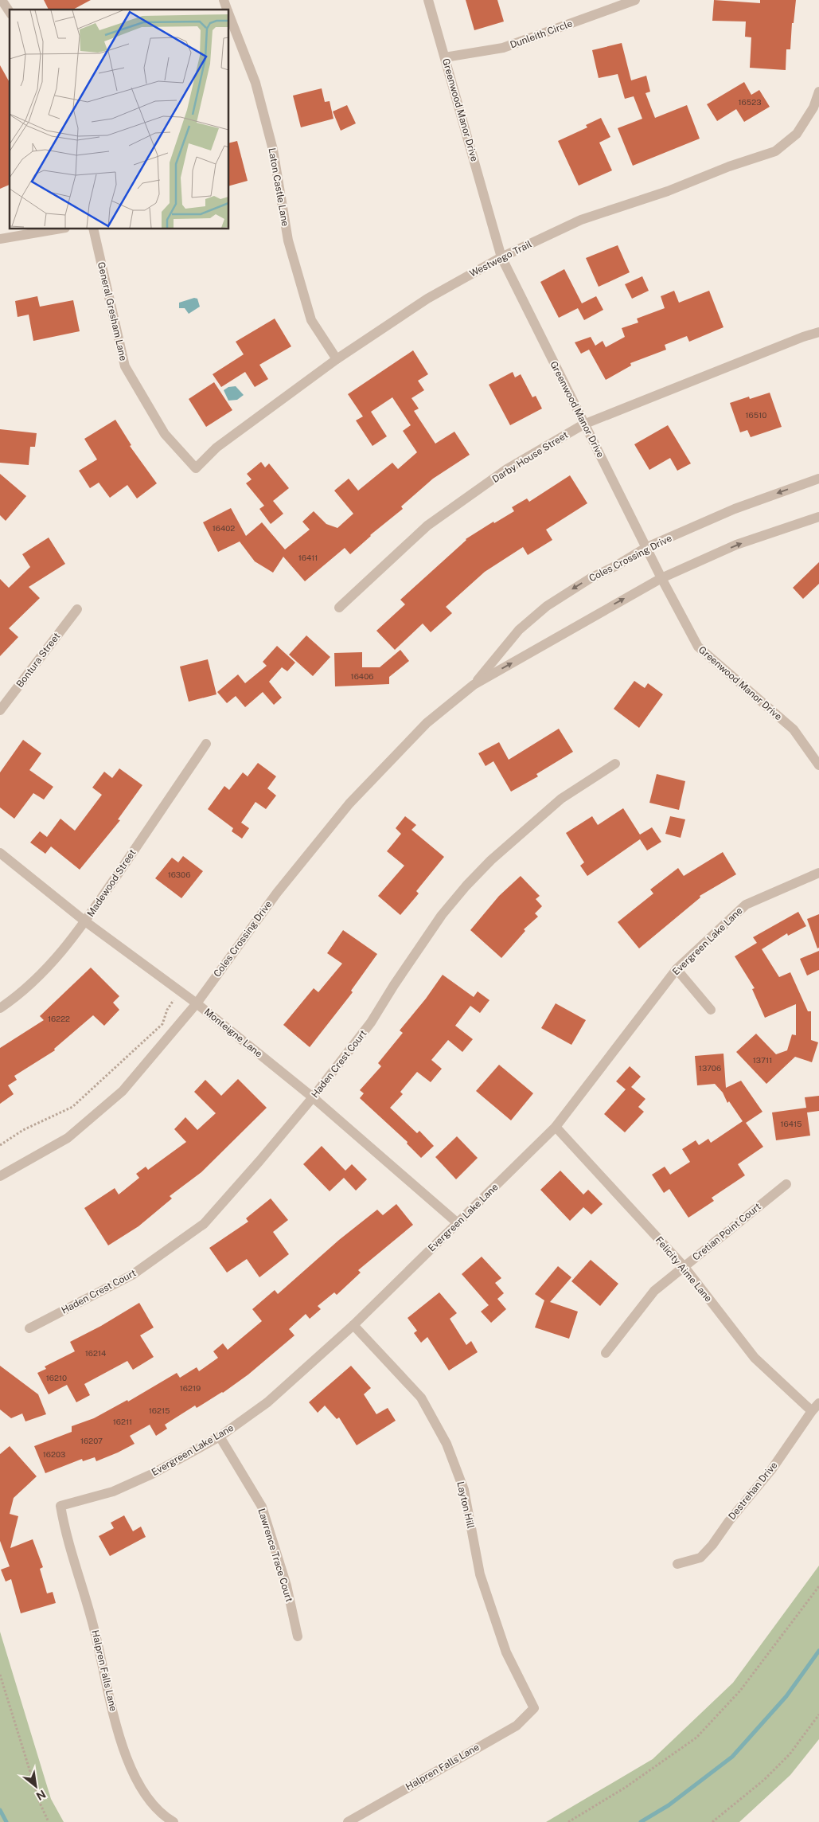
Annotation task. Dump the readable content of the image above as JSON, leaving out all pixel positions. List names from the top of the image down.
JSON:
{
  "streets": {
    "street": [
      "Dunleith Circle",
      "Greenwood Manor Drive",
      "Laton Castle Lane",
      "Westwego Trail",
      "General Gresham Lane",
      "Darby House Street",
      "Coles Crossing Drive",
      "Bontura Street",
      "Madewood Street",
      "Evergreen Lake Lane",
      "Monteigne Lane",
      "Haden Crest Court",
      "Cretian Point Court",
      "Felicity Aime Lane",
      "Destrehan Drive",
      "Layton Hill",
      "Lawrence Trace Court",
      "Halpren Falls Lane"
    ]
  },
  "crossings": [
    ["Dunleith Circle", "Greenwood Manor Drive"],
    ["Greenwood Manor Drive", "Westwego Trail"],
    ["Greenwood Manor Drive", "Darby House Street"],
    ["Greenwood Manor Drive", "Coles Crossing Drive"],
    ["Laton Castle Lane", "Westwego Trail"],
    ["Westwego Trail", "General Gresham Lane"],
    ["Coles Crossing Drive", "Monteigne Lane"],
    ["Madewood Street", "Monteigne Lane"],
    ["Evergreen Lake Lane", "Monteigne Lane"],
    ["Evergreen Lake Lane", "Felicity Aime Lane"],
    ["Evergreen Lake Lane", "Layton Hill"],
    ["Evergreen Lake Lane", "Lawrence Trace Court"],
    ["Evergreen Lake Lane", "Halpren Falls Lane"],
    ["Monteigne Lane", "Haden Crest Court"],
    ["Cretian Point Court", "Felicity Aime Lane"],
    ["Felicity Aime Lane", "Destrehan Drive"],
    ["Layton Hill", "Halpren Falls Lane"]
  ],
  "house_numbers": [
    "16523",
    "16510",
    "16402",
    "16411",
    "16406",
    "16306",
    "16222",
    "13711",
    "13706",
    "16415",
    "16214",
    "16210",
    "16219",
    "16215",
    "16211",
    "16207",
    "16203"
  ],
  "north": "bottom right"
}
